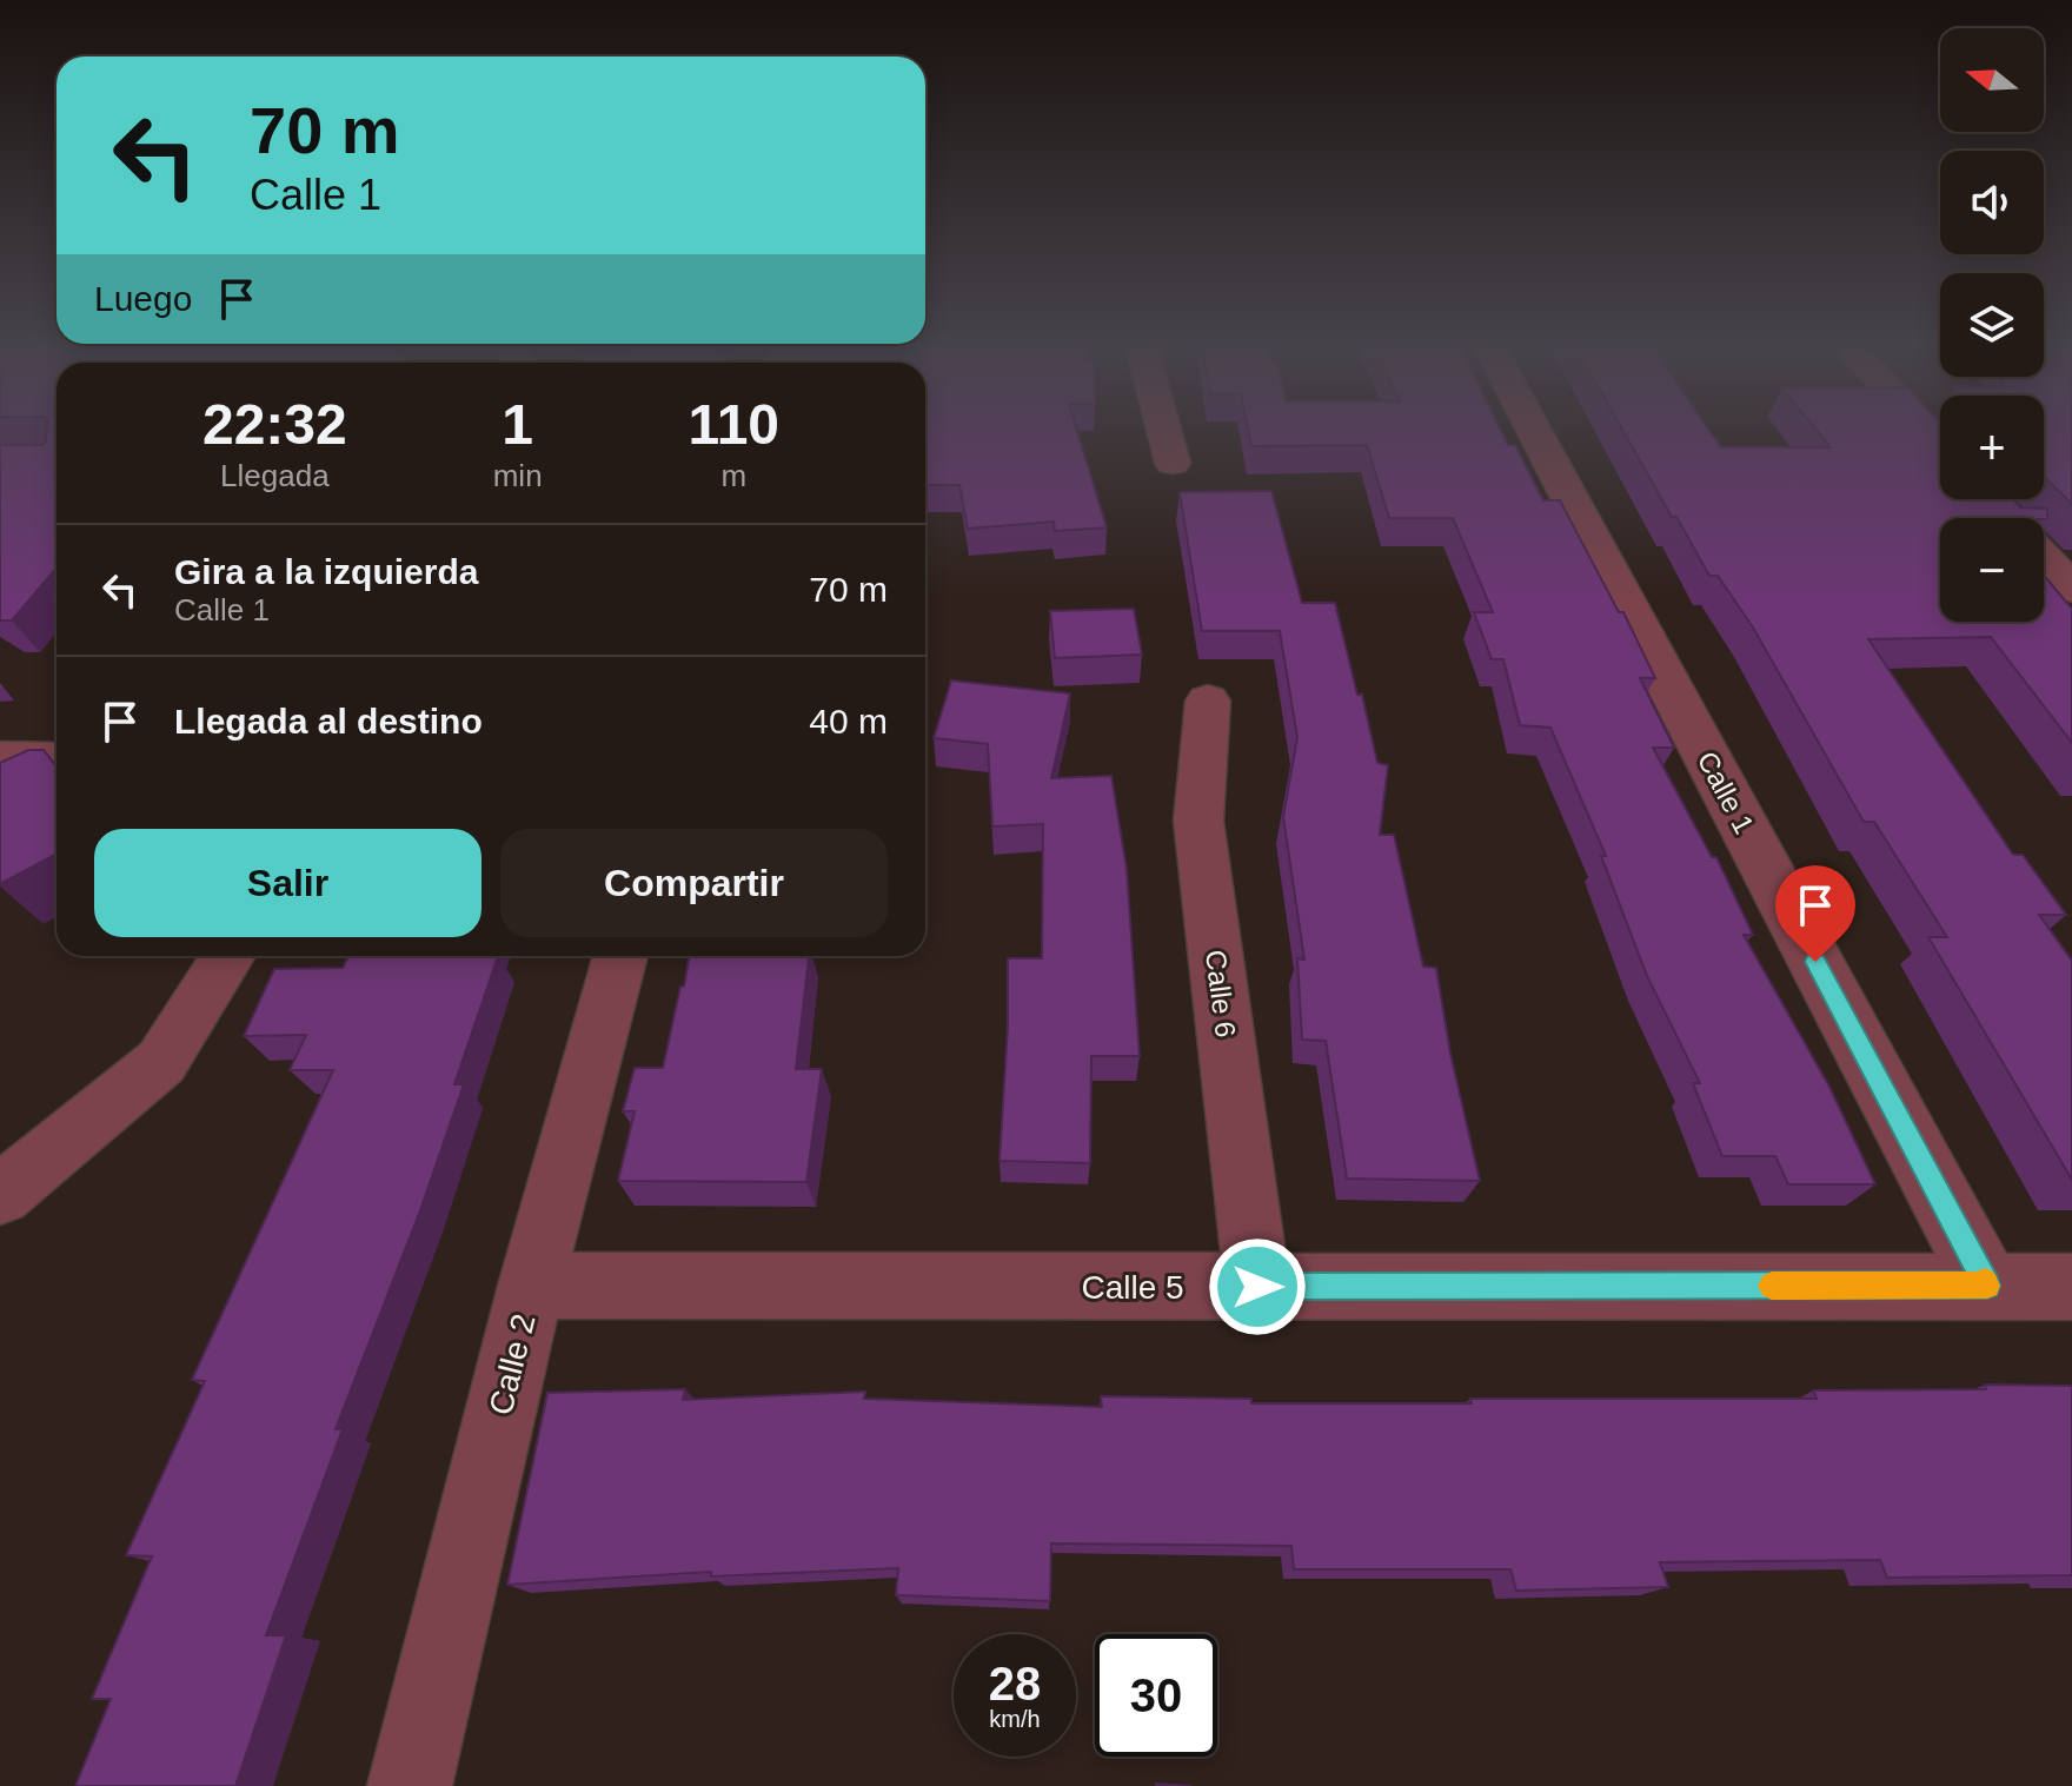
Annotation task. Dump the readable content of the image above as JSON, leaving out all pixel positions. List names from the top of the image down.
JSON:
{
  "streets": {
    "street": [
      "Calle 1",
      "Calle 6",
      "Calle 5",
      "Calle 2"
    ]
  },
  "crossings": [
    ["Calle 1", "Calle 5"],
    ["Calle 6", "Calle 5"],
    ["Calle 5", "Calle 2"]
  ],
  "north": "left",
  "page": {
    "map_buttons": ["+", "−"],
    "turn": ["70 m", "Calle 1"],
    "then": "Luego",
    "eta": [
      "22:32",
      "Llegada",
      "1",
      "min",
      "110",
      "m"
    ],
    "list": [
      {
        "name": "Gira a la izquierda",
        "note": "Calle 1",
        "value": "70 m"
      },
      {
        "name": "Llegada al destino",
        "value": "40 m"
      }
    ],
    "buttons": ["Salir", "Compartir"],
    "speed": "28 km/h",
    "limit": "30"
  }
}
